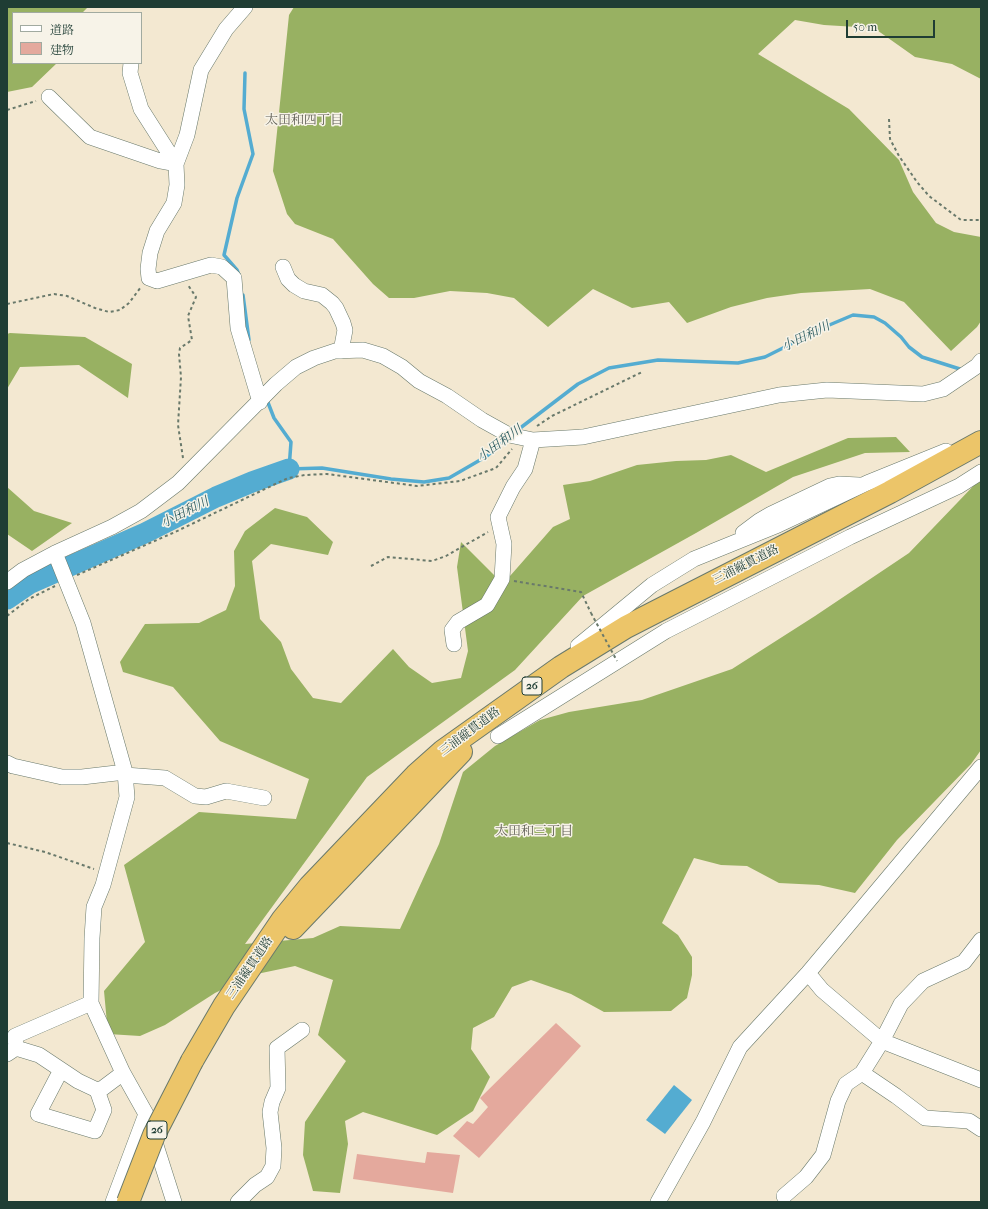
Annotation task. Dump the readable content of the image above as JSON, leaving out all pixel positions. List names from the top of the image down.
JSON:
{
  "streets": {
    "highway": ["三浦縦貫道路", "26"]
  },
  "districts": ["太田和四丁目", "太田和三丁目"],
  "water": ["小田和川"],
  "legend": ["道路", "建物"],
  "scale_bar": "50 m"
}
